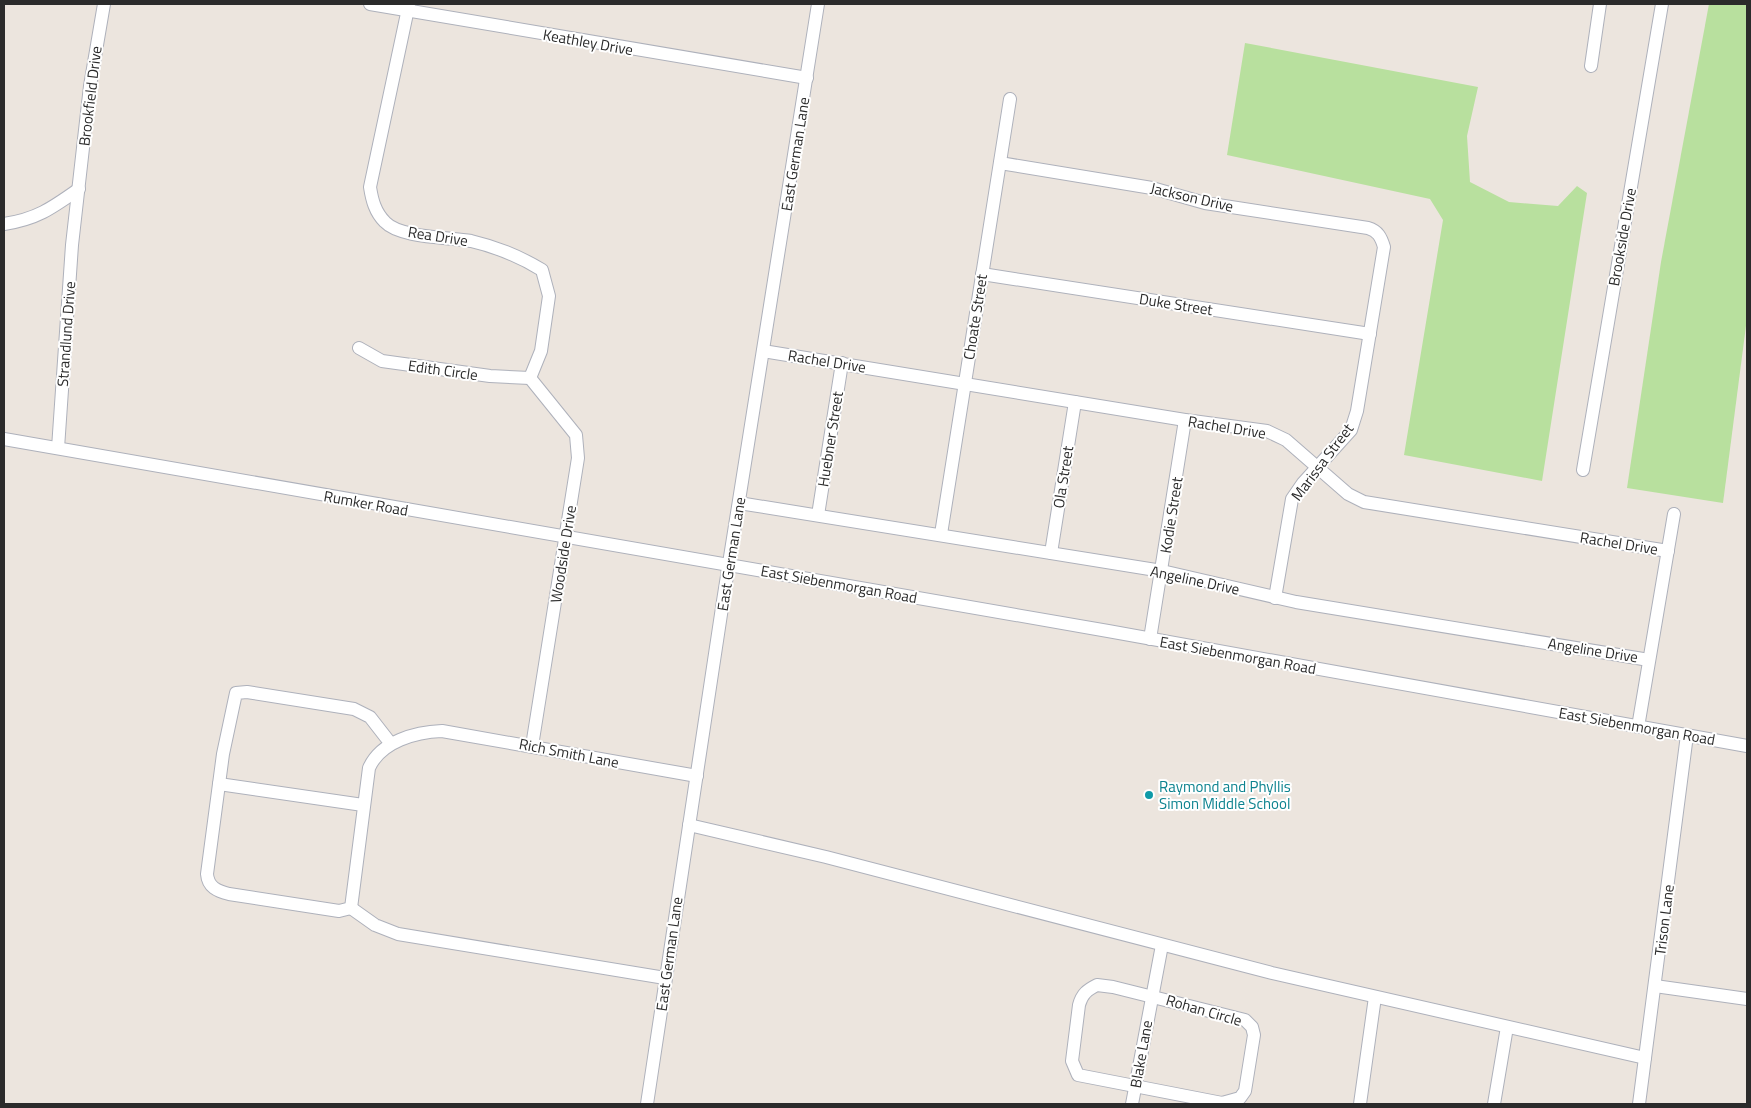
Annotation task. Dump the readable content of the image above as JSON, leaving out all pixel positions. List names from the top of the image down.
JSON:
{
  "streets": {
    "street": [
      "Keathley Drive",
      "Brookfield Drive",
      "East German Lane",
      "Jackson Drive",
      "Rea Drive",
      "Brookside Drive",
      "Duke Street",
      "Choate Street",
      "Strandlund Drive",
      "Rachel Drive",
      "Edith Circle",
      "Huebner Street",
      "Marissa Street",
      "Ola Street",
      "Rumker Road",
      "Kodie Street",
      "Woodside Drive",
      "Angeline Drive",
      "East Siebenmorgan Road",
      "Rich Smith Lane",
      "Trison Lane",
      "Rohan Circle",
      "Blake Lane"
    ]
  },
  "crossings": [
    ["Keathley Drive", "East German Lane"],
    ["Keathley Drive", "Rea Drive"],
    ["Brookfield Drive", "Strandlund Drive"],
    ["East German Lane", "Rachel Drive"],
    ["East German Lane", "Rumker Road"],
    ["East German Lane", "Angeline Drive"],
    ["East German Lane", "East Siebenmorgan Road"],
    ["East German Lane", "Rich Smith Lane"],
    ["Jackson Drive", "Choate Street"],
    ["Jackson Drive", "Marissa Street"],
    ["Rea Drive", "Edith Circle"],
    ["Rea Drive", "Woodside Drive"],
    ["Duke Street", "Choate Street"],
    ["Duke Street", "Marissa Street"],
    ["Choate Street", "Rachel Drive"],
    ["Choate Street", "Angeline Drive"],
    ["Strandlund Drive", "Rumker Road"],
    ["Rachel Drive", "Huebner Street"],
    ["Rachel Drive", "Marissa Street"],
    ["Rachel Drive", "Ola Street"],
    ["Rachel Drive", "Kodie Street"],
    ["Edith Circle", "Woodside Drive"],
    ["Huebner Street", "Angeline Drive"],
    ["Marissa Street", "Angeline Drive"],
    ["Ola Street", "Angeline Drive"],
    ["Rumker Road", "Woodside Drive"],
    ["Rumker Road", "East Siebenmorgan Road"],
    ["Kodie Street", "Angeline Drive"],
    ["Kodie Street", "East Siebenmorgan Road"],
    ["Woodside Drive", "Rich Smith Lane"],
    ["East Siebenmorgan Road", "Trison Lane"],
    ["Rohan Circle", "Blake Lane"]
  ],
  "places": ["Raymond and Phyllis Simon Middle School"]
}
